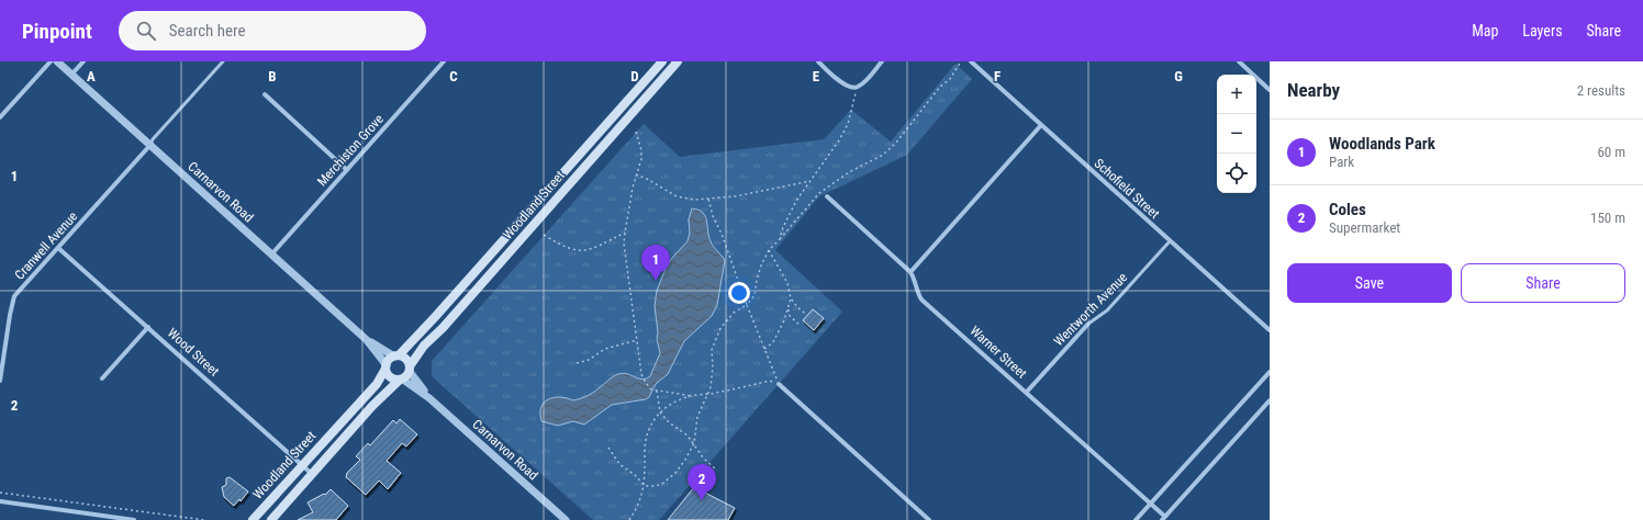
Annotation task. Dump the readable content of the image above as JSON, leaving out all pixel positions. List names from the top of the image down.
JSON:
{
  "streets": {
    "main road": ["Woodland Street"],
    "street": [
      "Merchiston Grove",
      "Schofield Street",
      "Carnarvon Road",
      "Cranwell Avenue",
      "Wentworth Avenue",
      "Wood Street",
      "Warner Street"
    ]
  },
  "crossings": [
    ["Merchiston Grove", "Carnarvon Road"],
    ["Schofield Street", "Wentworth Avenue"],
    ["Carnarvon Road", "Woodland Street"],
    ["Carnarvon Road", "Cranwell Avenue"],
    ["Woodland Street", "Wood Street"],
    ["Cranwell Avenue", "Wood Street"],
    ["Wentworth Avenue", "Warner Street"]
  ],
  "page": {
    "header": "Pinpoint",
    "search": "Search here",
    "nav": ["Map", "Layers", "Share"],
    "heading": ["Nearby", "2 results"],
    "map_buttons": ["+", "−"],
    "list": [
      {
        "mark": "1",
        "name": "Woodlands Park",
        "note": "Park",
        "value": "60 m"
      },
      {
        "mark": "2",
        "name": "Coles",
        "note": "Supermarket",
        "value": "150 m"
      }
    ],
    "pins": ["1", "2"],
    "buttons": ["Save", "Share"]
  },
  "grid": {
    "columns": [
      "A",
      "B",
      "C",
      "D",
      "E",
      "F",
      "G"
    ],
    "rows": ["1", "2"]
  }
}
